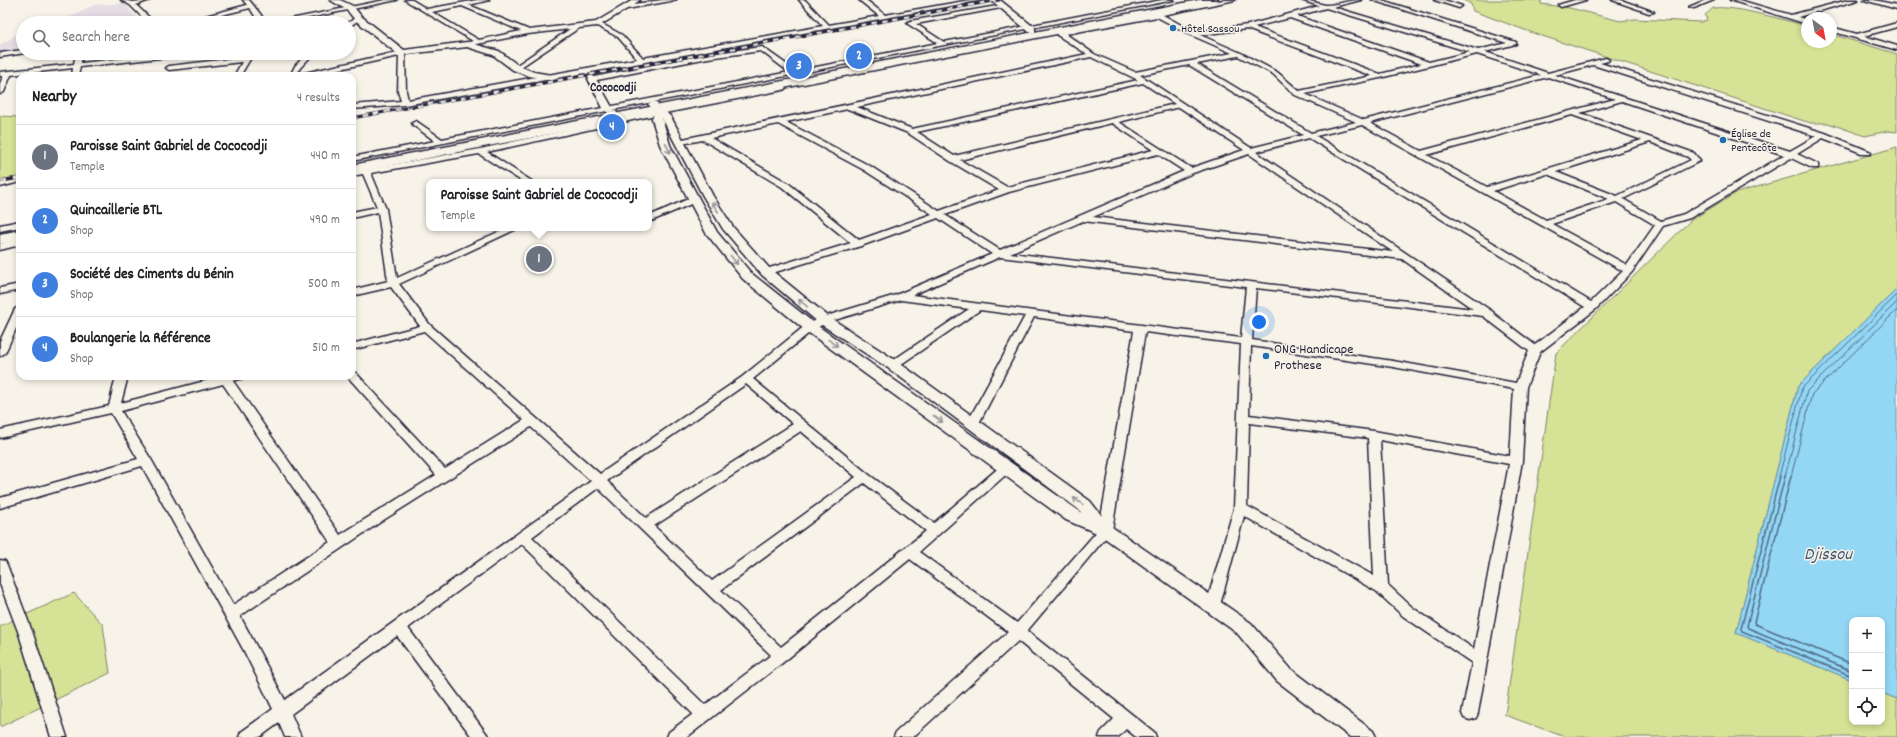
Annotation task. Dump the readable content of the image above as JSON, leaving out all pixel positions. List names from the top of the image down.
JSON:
{
  "districts": ["Cococodji"],
  "water": ["Djissou"],
  "places": ["Hôtel Sassou", "Église de Pentecôte", "ONG Handicape Prothese"],
  "north": "bottom right",
  "page": {
    "search": "Search here",
    "pins": [
      "2",
      "3",
      "4",
      "1"
    ],
    "heading": ["Nearby", "4 results"],
    "list": [
      {
        "mark": "1",
        "name": "Paroisse Saint Gabriel de Cococodji",
        "note": "Temple",
        "value": "440 m"
      },
      {
        "mark": "2",
        "name": "Quincaillerie BTL",
        "note": "Shop",
        "value": "490 m"
      },
      {
        "mark": "3",
        "name": "Société des Ciments du Bénin",
        "note": "Shop",
        "value": "500 m"
      },
      {
        "mark": "4",
        "name": "Boulangerie la Référence",
        "note": "Shop",
        "value": "510 m"
      }
    ],
    "popup": ["Paroisse Saint Gabriel de Cococodji", "Temple"],
    "map_buttons": ["+", "−"]
  }
}
